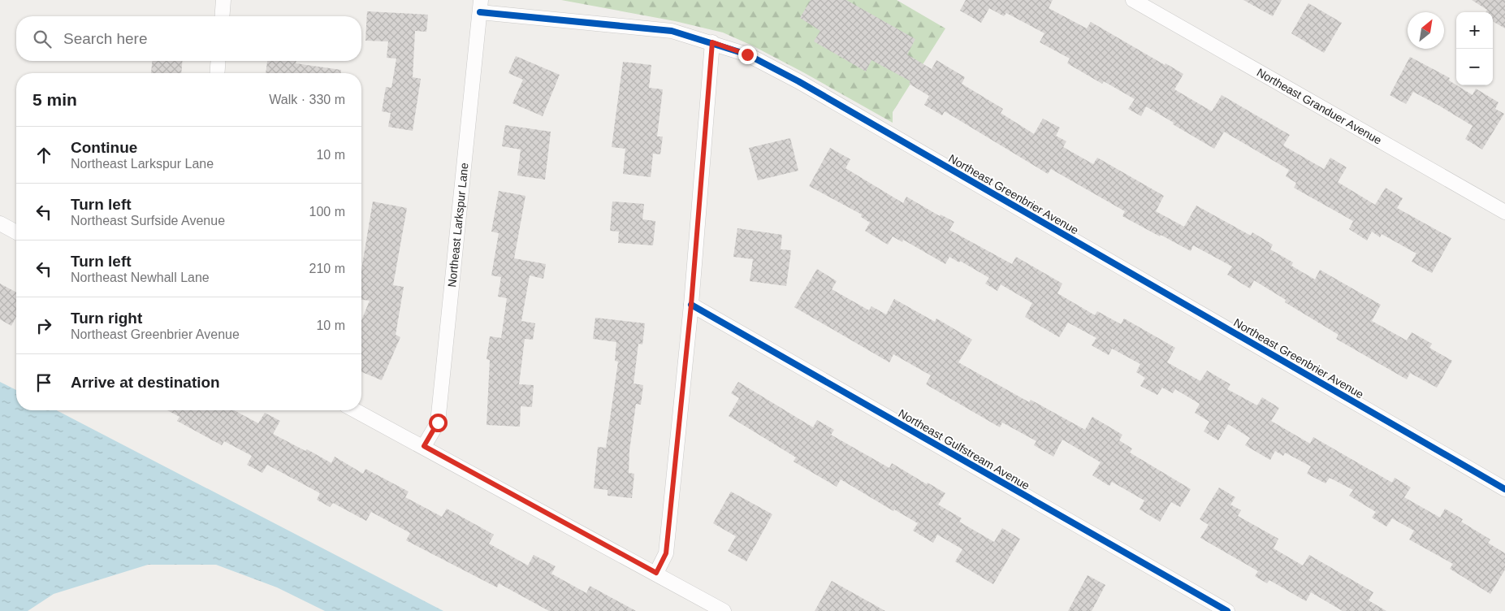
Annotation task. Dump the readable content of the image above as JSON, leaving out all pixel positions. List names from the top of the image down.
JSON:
{
  "streets": {
    "street": [
      "Northeast Granduer Avenue",
      "Northeast Greenbrier Avenue",
      "Northeast Larkspur Lane",
      "Northeast Gulfstream Avenue"
    ]
  },
  "crossings": [
    ["Northeast Greenbrier Avenue", "Northeast Larkspur Lane"]
  ],
  "north": "top right",
  "page": {
    "map_buttons": ["+", "−"],
    "search": "Search here",
    "heading": ["5 min", "Walk · 330 m"],
    "list": [
      ["Continue", "Northeast Larkspur Lane", "10 m"],
      ["Turn left", "Northeast Surfside Avenue", "100 m"],
      ["Turn left", "Northeast Newhall Lane", "210 m"],
      ["Turn right", "Northeast Greenbrier Avenue", "10 m"],
      "Arrive at destination"
    ]
  }
}
